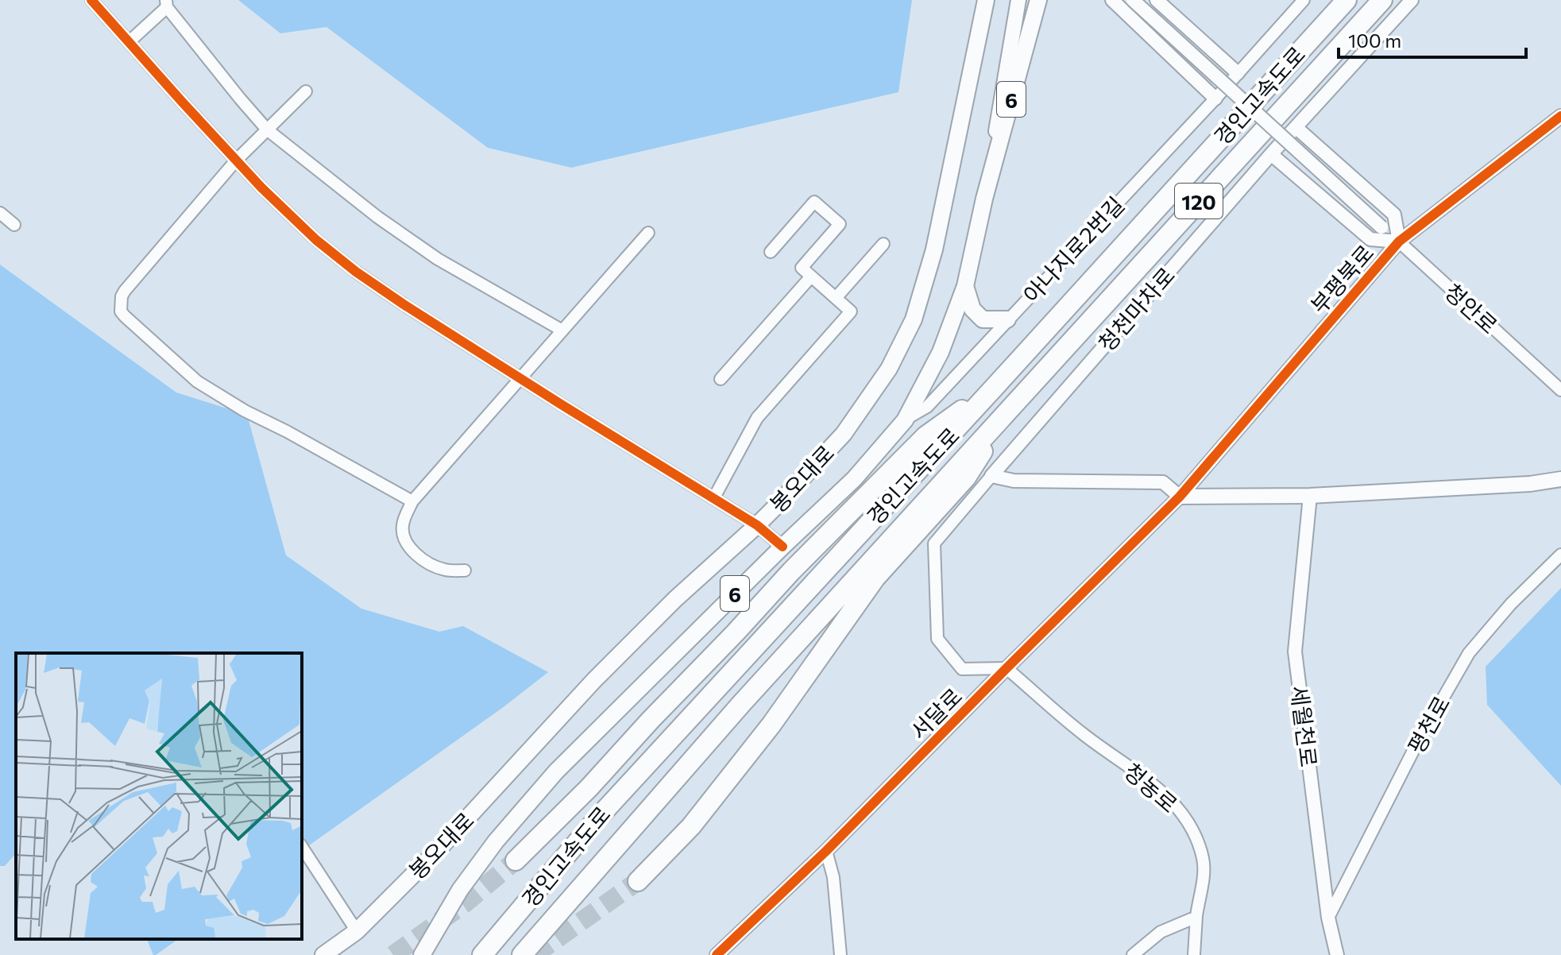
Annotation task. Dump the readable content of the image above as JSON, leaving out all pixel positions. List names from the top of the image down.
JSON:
{
  "streets": {
    "highway": ["경인고속도로", "120"],
    "main road": ["6", "봉오대로"],
    "street": [
      "아나지로2번길",
      "부평북로",
      "청안로",
      "청천마차로",
      "서달로",
      "평천로",
      "세월천로",
      "청농로"
    ]
  },
  "crossings": [
    ["아나지로2번길", "봉오대로"],
    ["부평북로", "청안로"],
    ["부평북로", "서달로"],
    ["서달로", "청농로"],
    ["평천로", "세월천로"]
  ],
  "scale_bar": "100 m"
}
